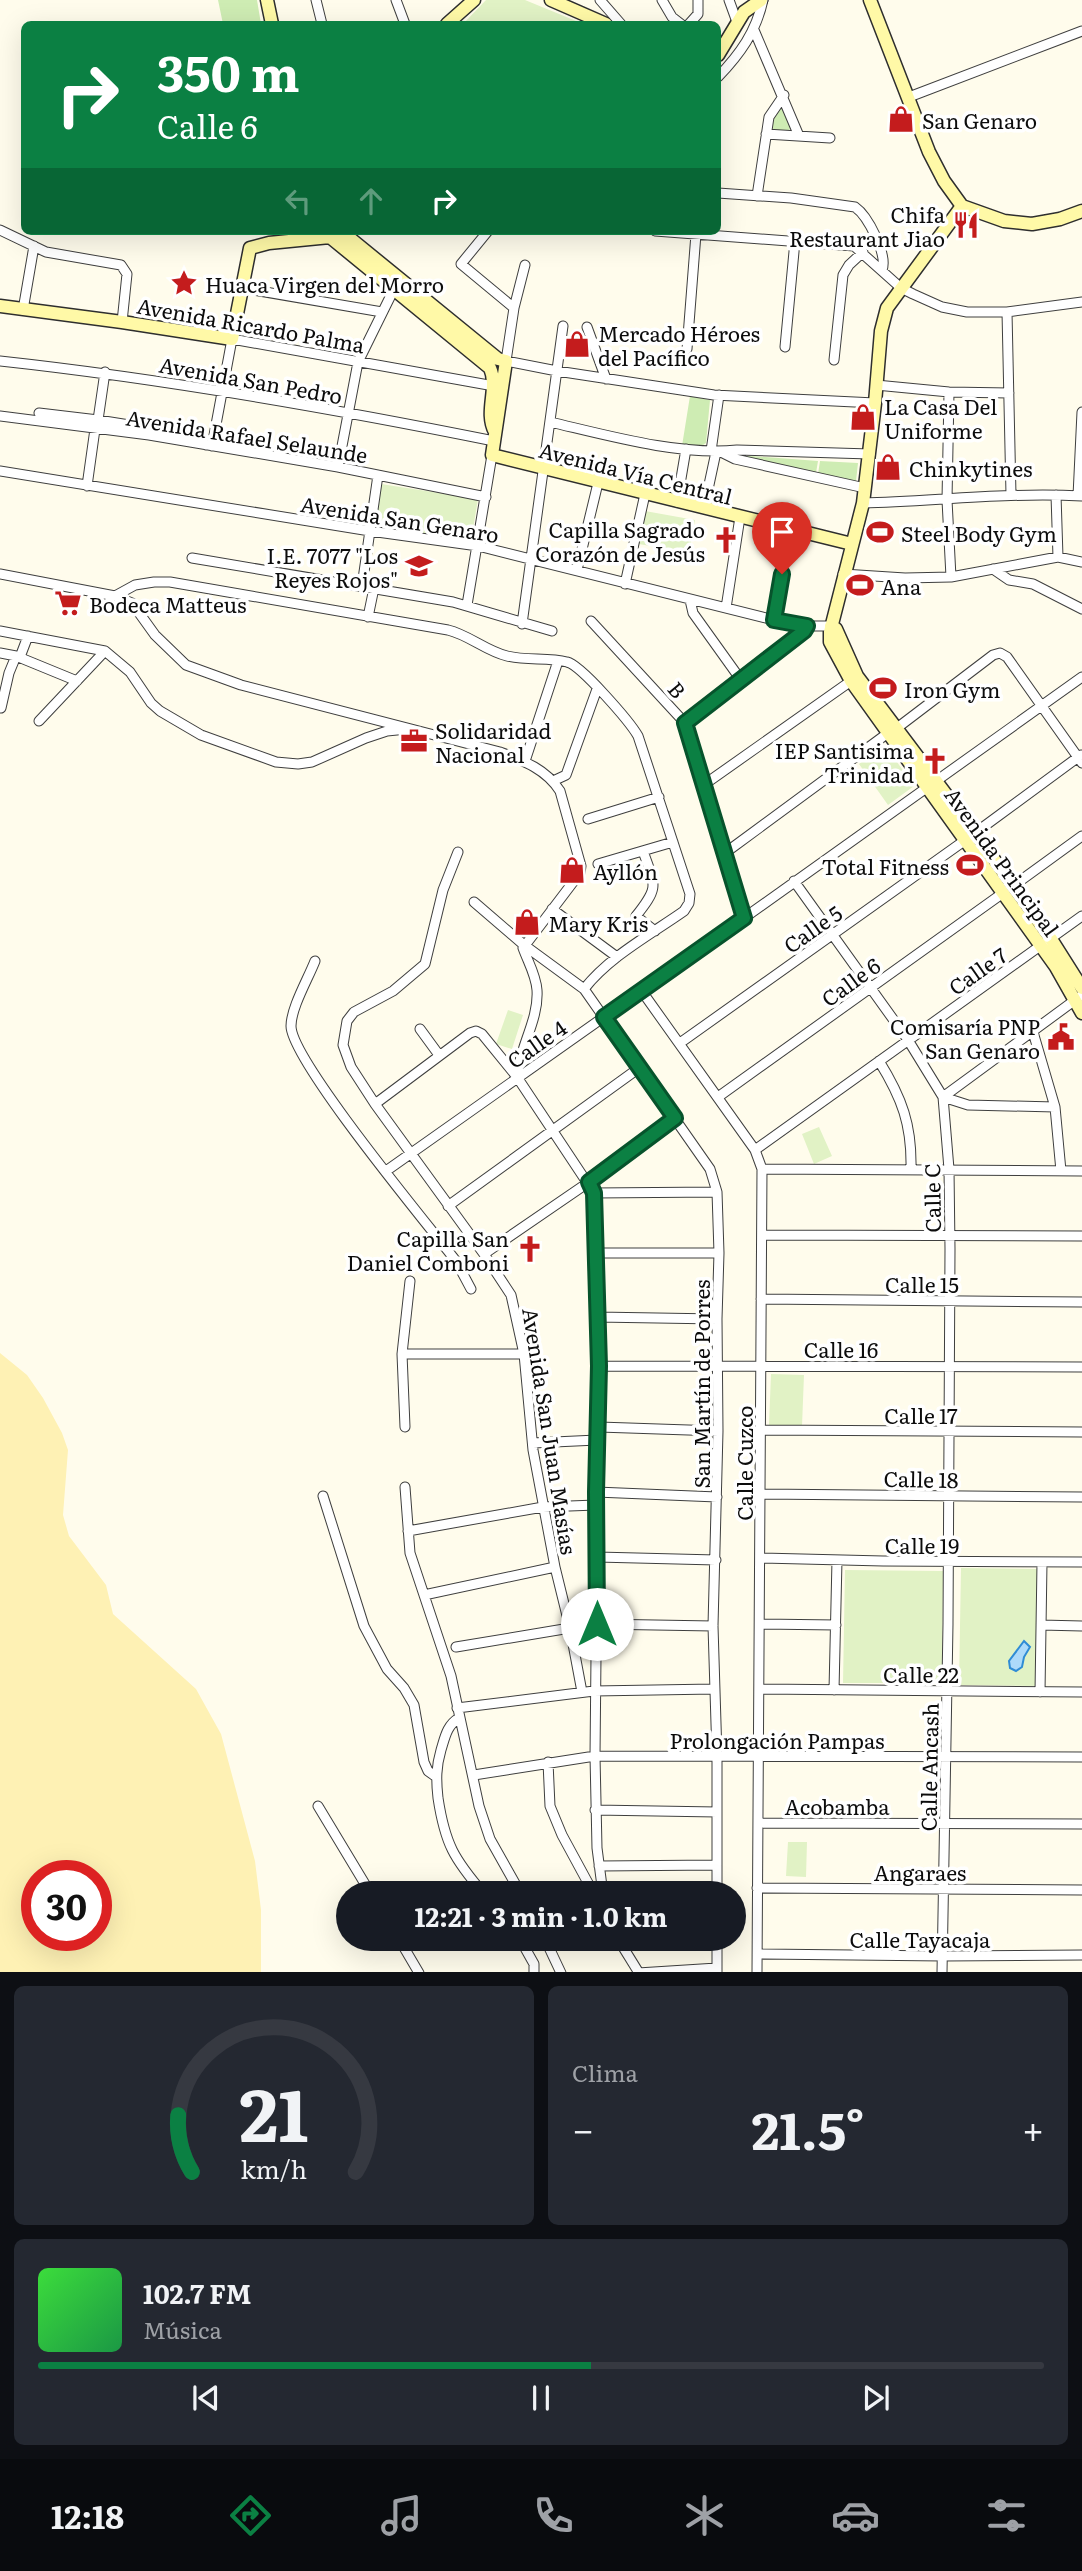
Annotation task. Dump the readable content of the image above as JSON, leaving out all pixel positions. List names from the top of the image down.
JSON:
{
  "streets": {
    "street": [
      "Avenida Ricardo Palma",
      "Avenida San Pedro",
      "Avenida Rafael Selaunde",
      "Avenida Vía Central",
      "Avenida San Genaro",
      "B",
      "Avenida Principal",
      "Calle 5",
      "Calle 7",
      "Calle 6",
      "Calle 4",
      "Calle C",
      "Calle 15",
      "Calle 16",
      "San Martín de Porres",
      "Calle 17",
      "Avenida San Juan Masías",
      "Calle Cuzco",
      "Calle 18",
      "Calle 19",
      "Calle 22",
      "Prolongación Pampas",
      "Calle Ancash",
      "Acobamba",
      "Angaraes",
      "Calle Tayacaja"
    ]
  },
  "crossings": [
    ["Avenida Vía Central", "Avenida Principal"],
    ["Avenida San Genaro", "Avenida Principal"],
    ["B", "Calle 4"],
    ["Avenida Principal", "Calle 5"],
    ["Avenida Principal", "Calle 7"],
    ["Avenida Principal", "Calle 6"],
    ["Avenida Principal", "Calle 4"],
    ["Calle 5", "Calle C"],
    ["Calle 5", "Calle Cuzco"],
    ["Calle 7", "Calle C"],
    ["Calle 7", "Calle Cuzco"],
    ["Calle 6", "Calle C"],
    ["Calle 6", "Calle Cuzco"],
    ["Calle 4", "Calle C"],
    ["Calle 4", "San Martín de Porres"],
    ["Calle 4", "Avenida San Juan Masías"],
    ["Calle 4", "Calle Cuzco"],
    ["Calle C", "Calle 15"],
    ["Calle C", "Calle 16"],
    ["Calle C", "Calle 17"],
    ["Calle C", "Calle 18"],
    ["Calle C", "Calle 19"],
    ["Calle C", "Calle Ancash"],
    ["Calle 15", "Calle Cuzco"],
    ["Calle 16", "San Martín de Porres"],
    ["Calle 16", "Calle Cuzco"],
    ["San Martín de Porres", "Prolongación Pampas"],
    ["Calle 17", "Calle Cuzco"],
    ["Calle Cuzco", "Calle 18"],
    ["Calle Cuzco", "Calle 19"],
    ["Calle Cuzco", "Calle 22"],
    ["Calle Cuzco", "Prolongación Pampas"],
    ["Calle Cuzco", "Acobamba"],
    ["Calle Cuzco", "Angaraes"],
    ["Calle Cuzco", "Calle Tayacaja"],
    ["Calle 19", "Calle Ancash"],
    ["Calle 22", "Calle Ancash"],
    ["Prolongación Pampas", "Calle Ancash"],
    ["Calle Ancash", "Acobamba"],
    ["Calle Ancash", "Angaraes"],
    ["Calle Ancash", "Calle Tayacaja"]
  ],
  "places": {
    "shop": [
      "San Genaro",
      "Mercado Héroes del Pacífico",
      "La Casa Del Uniforme",
      "Chinkytines",
      "Ayllón",
      "Mary Kris"
    ],
    "restaurant": ["Chifa Restaurant Jiao"],
    "place": ["Huaca Virgen del Morro"],
    "sports": [
      "Steel Body Gym",
      "Ana",
      "Iron Gym",
      "Total Fitness"
    ],
    "church": ["Capilla Sagrado Corazón de Jesús", "IEP Santisima Trinidad", "Capilla San Daniel Comboni"],
    "school or university": ["I.E. 7077 \"Los Reyes Rojos\""],
    "supermarket": ["Bodeca Matteus"],
    "office": ["Solidaridad Nacional"],
    "public building": ["Comisaría PNP San Genaro"]
  },
  "page": {
    "turn": ["350 m", "Calle 6"],
    "limit": "30",
    "trip": "12:21 · 3 min · 1.0 km",
    "tile": "Clima",
    "heat": ["−", "21.5°", "+"],
    "song": ["102.7 FM", "Música"],
    "tabs": "12:18",
    "gauge": ["21", "km/h"]
  }
}
